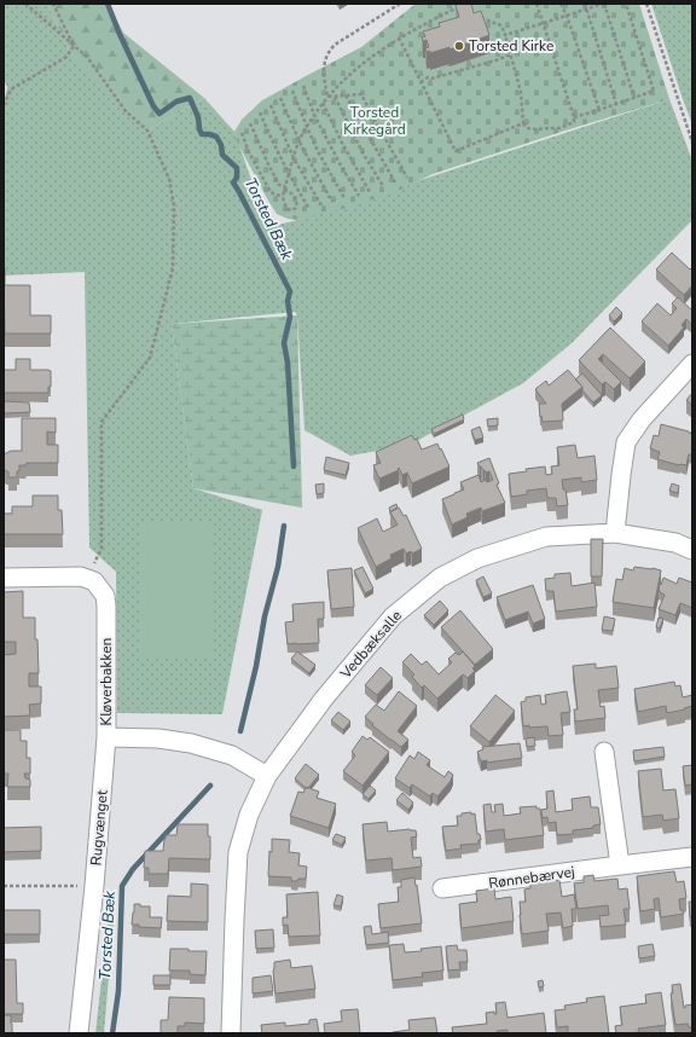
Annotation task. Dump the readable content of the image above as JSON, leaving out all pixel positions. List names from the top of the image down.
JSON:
{
  "streets": {
    "street": [
      "Vedbæksalle",
      "Kløverbakken",
      "Rugvænget",
      "Rønnebærvej"
    ]
  },
  "crossings": [
    ["Vedbæksalle", "Kløverbakken"],
    ["Kløverbakken", "Rugvænget"]
  ],
  "water": ["Torsted Bæk"],
  "parks": ["Torsted Kirkegård"],
  "places": ["Torsted Kirke"]
}
